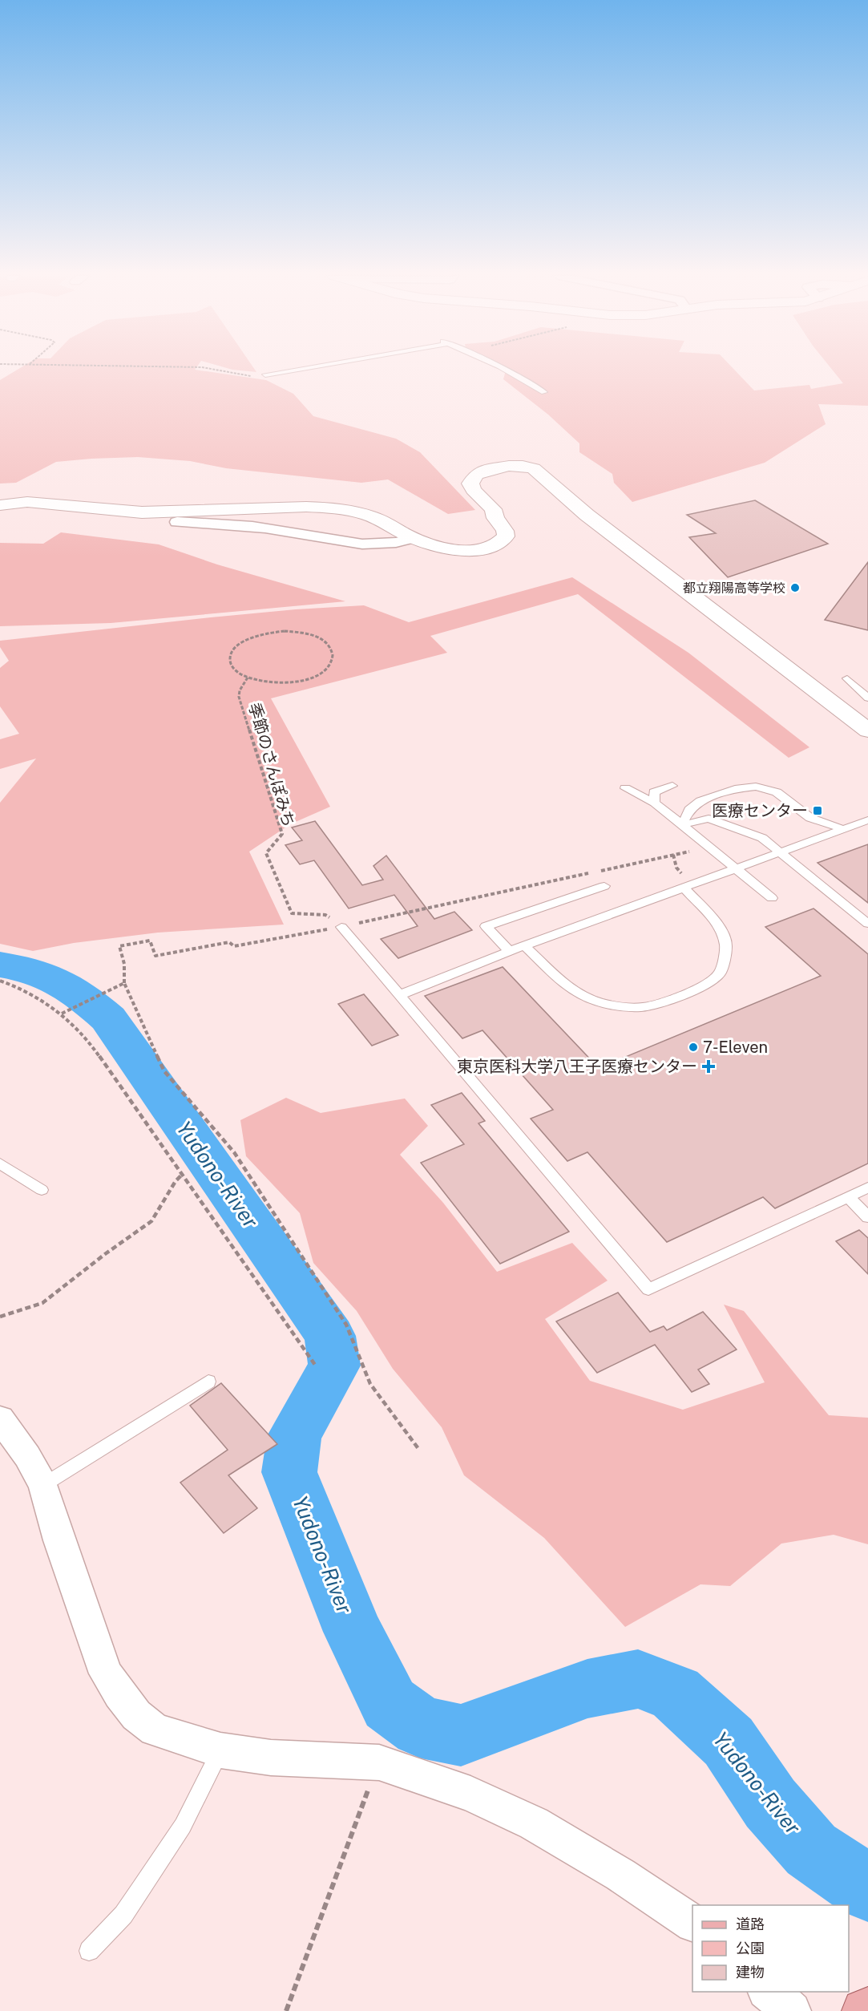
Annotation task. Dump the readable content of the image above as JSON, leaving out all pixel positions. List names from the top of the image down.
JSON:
{
  "streets": {
    "path": ["季節のさんぽみち"]
  },
  "water": ["Yudono-River"],
  "places": {
    "other": ["都立翔陽高等学校", "7-Eleven"],
    "transit": ["医療センター"],
    "health": ["東京医科大学八王子医療センター"]
  },
  "legend": ["道路", "公園", "建物"]
}
